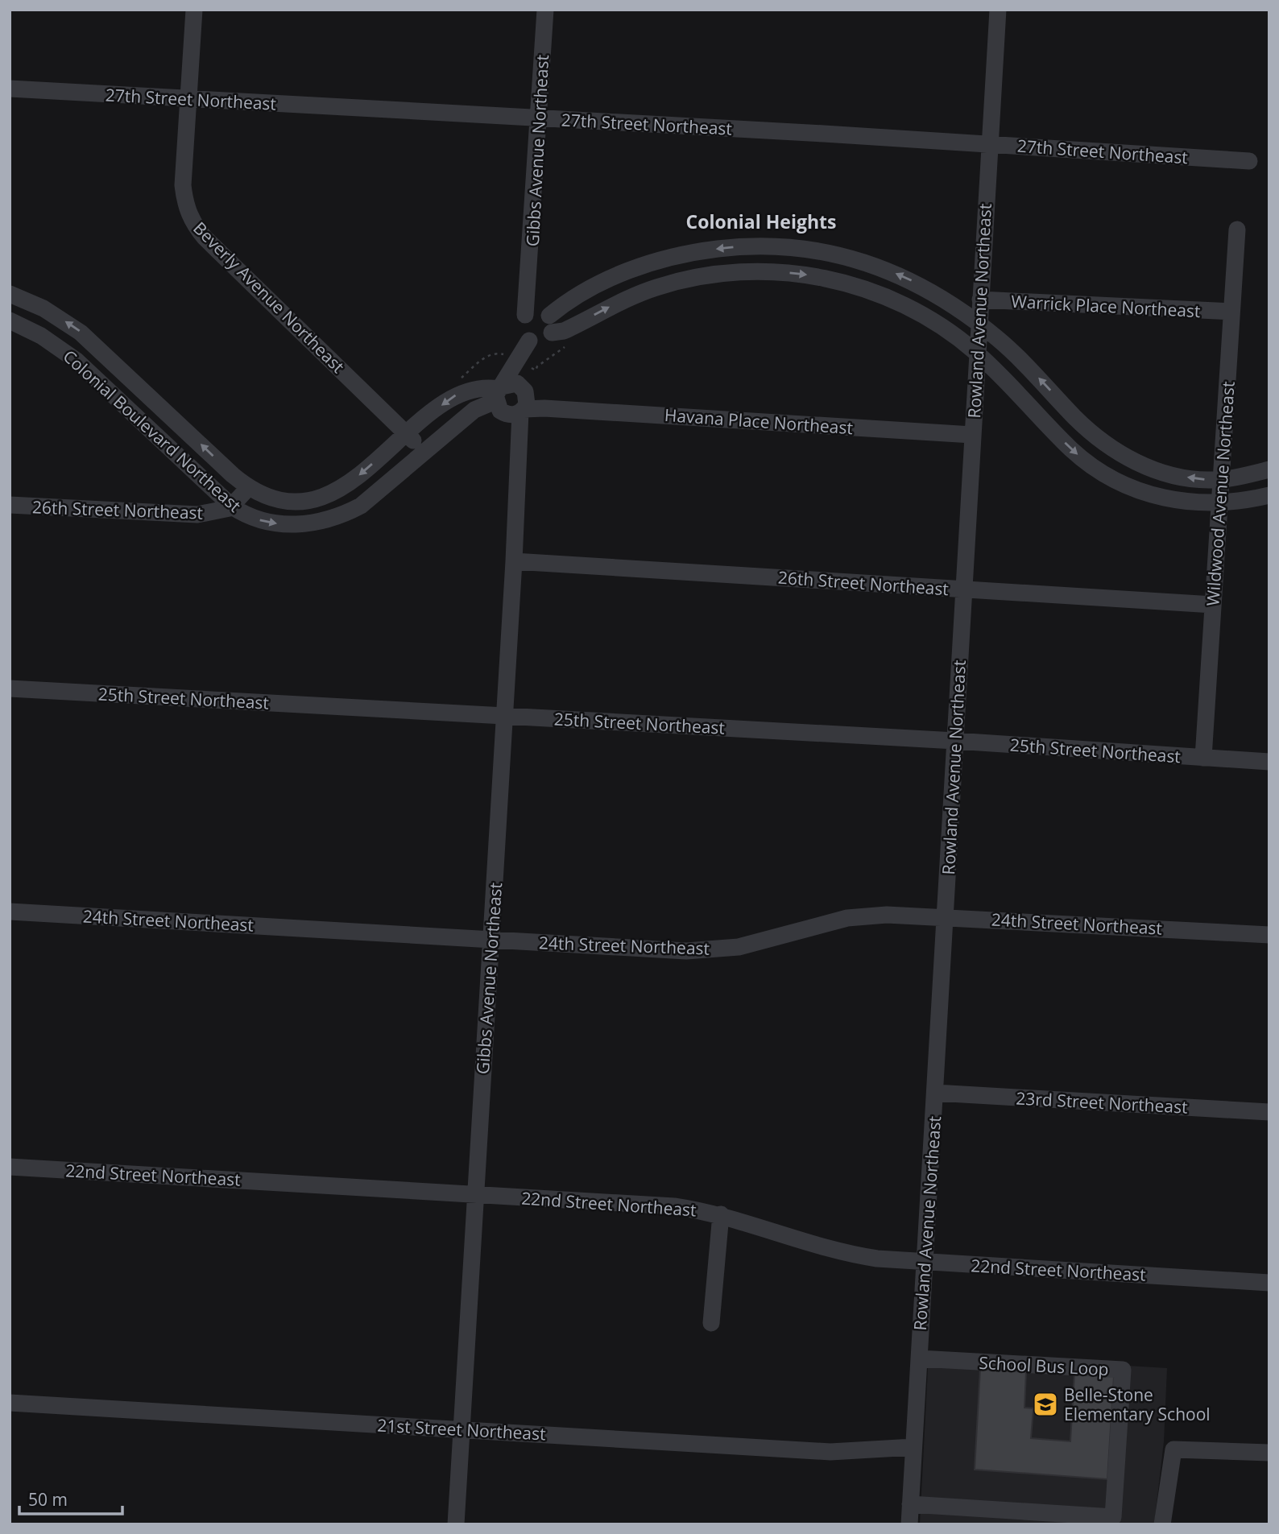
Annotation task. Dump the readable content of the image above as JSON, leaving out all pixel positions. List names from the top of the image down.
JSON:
{
  "streets": {
    "street": [
      "27th Street Northeast",
      "Gibbs Avenue Northeast",
      "Beverly Avenue Northeast",
      "Warrick Place Northeast",
      "Rowland Avenue Northeast",
      "Havana Place Northeast",
      "Colonial Boulevard Northeast",
      "Wildwood Avenue Northeast",
      "26th Street Northeast",
      "25th Street Northeast",
      "24th Street Northeast",
      "23rd Street Northeast",
      "22nd Street Northeast",
      "School Bus Loop",
      "21st Street Northeast"
    ]
  },
  "crossings": [
    ["27th Street Northeast", "Gibbs Avenue Northeast"],
    ["27th Street Northeast", "Beverly Avenue Northeast"],
    ["27th Street Northeast", "Rowland Avenue Northeast"],
    ["Gibbs Avenue Northeast", "Havana Place Northeast"],
    ["Gibbs Avenue Northeast", "Colonial Boulevard Northeast"],
    ["Gibbs Avenue Northeast", "26th Street Northeast"],
    ["Gibbs Avenue Northeast", "25th Street Northeast"],
    ["Gibbs Avenue Northeast", "24th Street Northeast"],
    ["Gibbs Avenue Northeast", "22nd Street Northeast"],
    ["Gibbs Avenue Northeast", "21st Street Northeast"],
    ["Beverly Avenue Northeast", "Colonial Boulevard Northeast"],
    ["Warrick Place Northeast", "Rowland Avenue Northeast"],
    ["Warrick Place Northeast", "Wildwood Avenue Northeast"],
    ["Rowland Avenue Northeast", "Havana Place Northeast"],
    ["Rowland Avenue Northeast", "26th Street Northeast"],
    ["Rowland Avenue Northeast", "25th Street Northeast"],
    ["Rowland Avenue Northeast", "24th Street Northeast"],
    ["Rowland Avenue Northeast", "23rd Street Northeast"],
    ["Rowland Avenue Northeast", "22nd Street Northeast"],
    ["Rowland Avenue Northeast", "School Bus Loop"],
    ["Rowland Avenue Northeast", "21st Street Northeast"],
    ["Colonial Boulevard Northeast", "26th Street Northeast"],
    ["Wildwood Avenue Northeast", "26th Street Northeast"],
    ["Wildwood Avenue Northeast", "25th Street Northeast"]
  ],
  "districts": ["Colonial Heights"],
  "places": {
    "school or university": ["Belle-Stone Elementary School"]
  },
  "scale_bar": "50 m"
}
